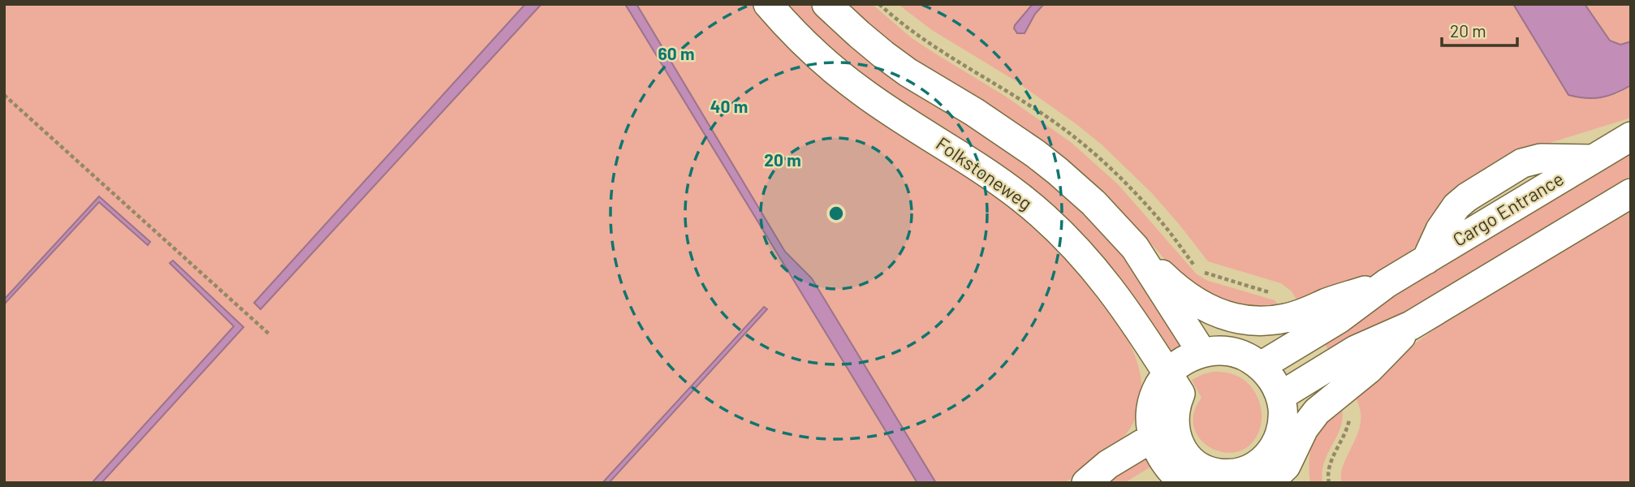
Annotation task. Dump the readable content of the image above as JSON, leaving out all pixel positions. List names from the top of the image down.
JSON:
{
  "streets": {
    "street": ["Folkstoneweg", "Cargo Entrance"]
  },
  "crossings": [
    ["Folkstoneweg", "Cargo Entrance"]
  ],
  "scale_bar": "20 m",
  "rings": ["60 m", "40 m", "20 m"]
}
